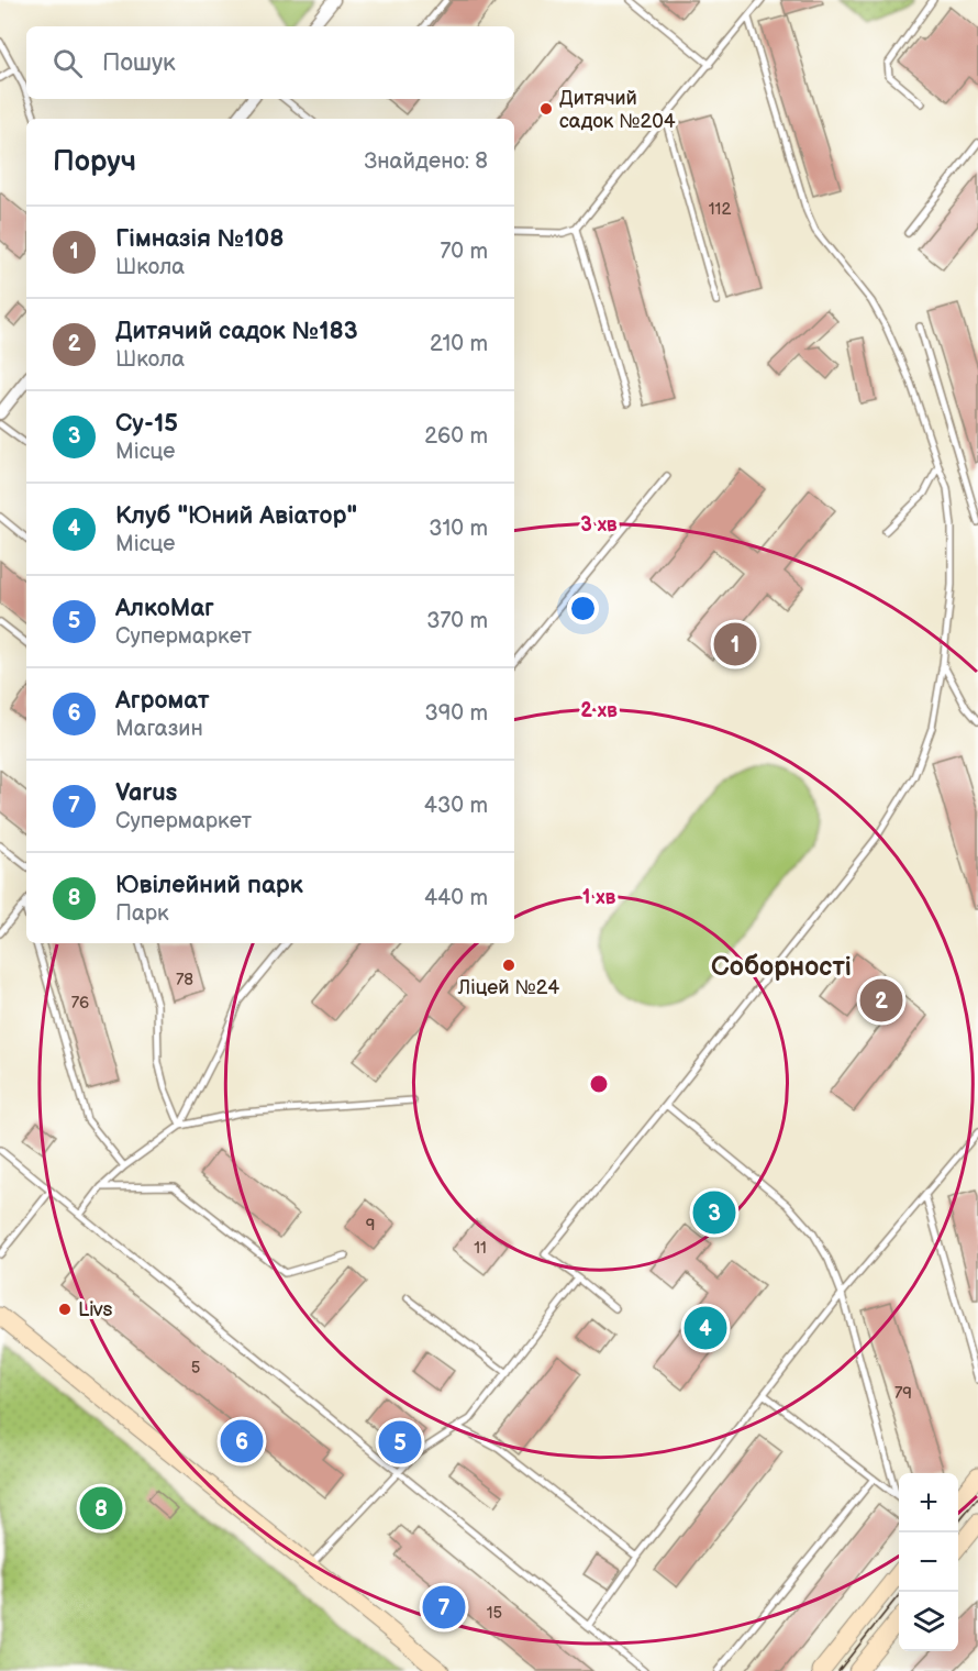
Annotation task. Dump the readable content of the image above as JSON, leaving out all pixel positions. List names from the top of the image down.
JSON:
{
  "districts": ["Соборності"],
  "places": ["Дитячий садок №204", "Ліцей №24", "Livs"],
  "house_numbers": [
    "112",
    "78",
    "76",
    "9",
    "11",
    "5",
    "79",
    "15"
  ],
  "page": {
    "search": "Пошук",
    "heading": ["Поруч", "Знайдено: 8"],
    "list": [
      {
        "mark": "1",
        "name": "Гімназія №108",
        "note": "Школа",
        "value": "70 m"
      },
      {
        "mark": "2",
        "name": "Дитячий садок №183",
        "note": "Школа",
        "value": "210 m"
      },
      {
        "mark": "3",
        "name": "Су-15",
        "note": "Місце",
        "value": "260 m"
      },
      {
        "mark": "4",
        "name": "Клуб \"Юний Авіатор\"",
        "note": "Місце",
        "value": "310 m"
      },
      {
        "mark": "5",
        "name": "АлкоМаг",
        "note": "Супермаркет",
        "value": "370 m"
      },
      {
        "mark": "6",
        "name": "Агромат",
        "note": "Магазин",
        "value": "390 m"
      },
      {
        "mark": "7",
        "name": "Varus",
        "note": "Супермаркет",
        "value": "430 m"
      },
      {
        "mark": "8",
        "name": "Ювілейний парк",
        "note": "Парк",
        "value": "440 m"
      }
    ],
    "pins": [
      "1",
      "2",
      "3",
      "4",
      "6",
      "5",
      "8",
      "7"
    ],
    "map_buttons": ["+", "−"]
  },
  "rings": ["3 хв", "2 хв", "1 хв"]
}
